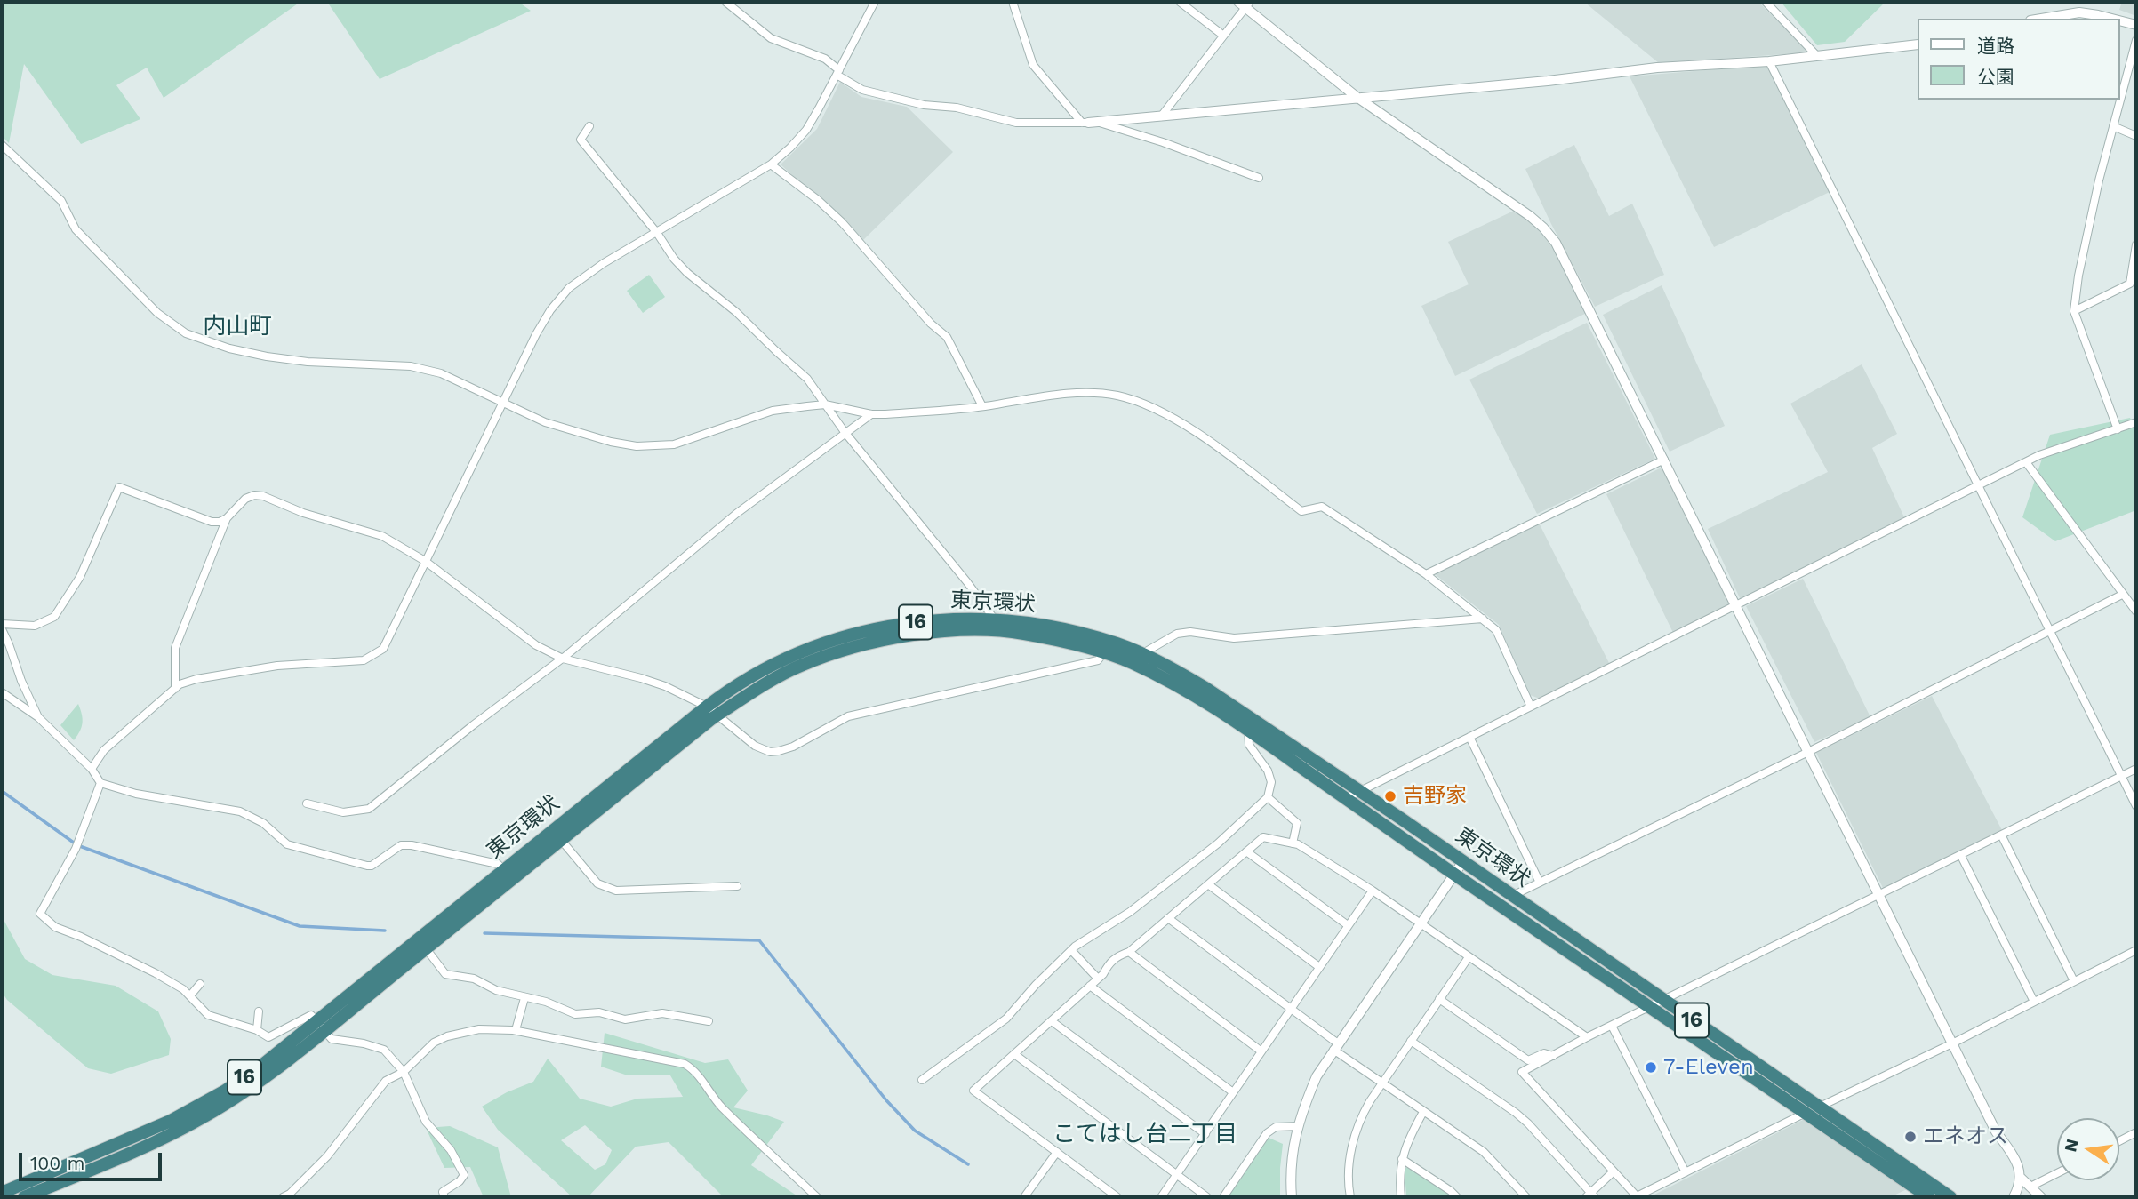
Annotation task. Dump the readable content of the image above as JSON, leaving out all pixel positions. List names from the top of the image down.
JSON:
{
  "streets": {
    "highway": ["東京環状", "16"]
  },
  "districts": ["内山町", "こてはし台二丁目"],
  "places": ["吉野家", "7-Eleven", "エネオス"],
  "legend": ["道路", "公園"],
  "scale_bar": "100 m",
  "north": "left"
}
